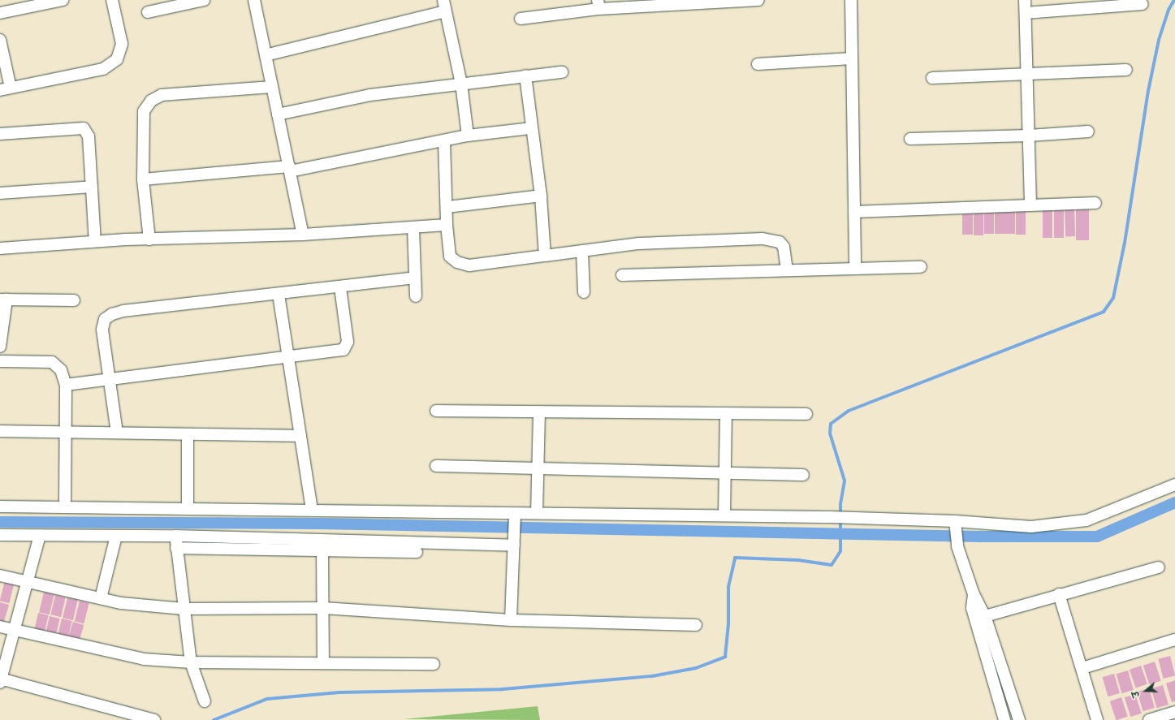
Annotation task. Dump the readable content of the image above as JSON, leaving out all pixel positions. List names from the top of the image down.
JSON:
{
  "north": "left"
}
